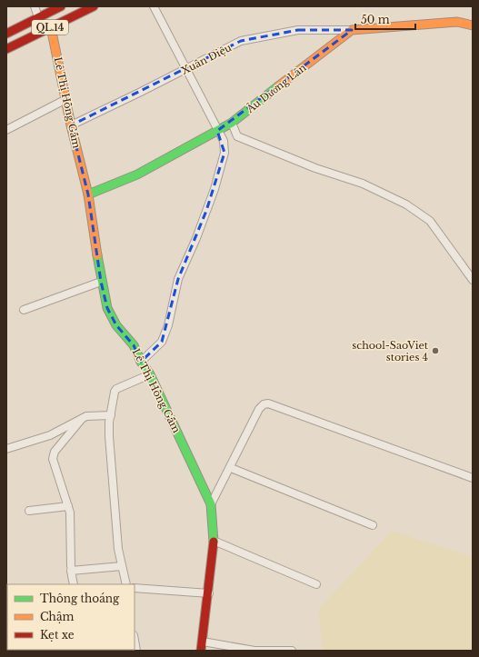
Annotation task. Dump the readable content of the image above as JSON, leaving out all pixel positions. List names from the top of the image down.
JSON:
{
  "streets": {
    "street": [
      "QL.14",
      "Xuân Diệu",
      "Âu Dương Lân",
      "Lê Thị Hồng Gấm"
    ]
  },
  "crossings": [
    ["QL.14", "Lê Thị Hồng Gấm"],
    ["Xuân Diệu", "Âu Dương Lân"],
    ["Xuân Diệu", "Lê Thị Hồng Gấm"],
    ["Âu Dương Lân", "Lê Thị Hồng Gấm"]
  ],
  "places": ["school-SaoViet stories 4"],
  "legend": ["Thông thoáng", "Chậm", "Kẹt xe"],
  "scale_bar": "50 m"
}
